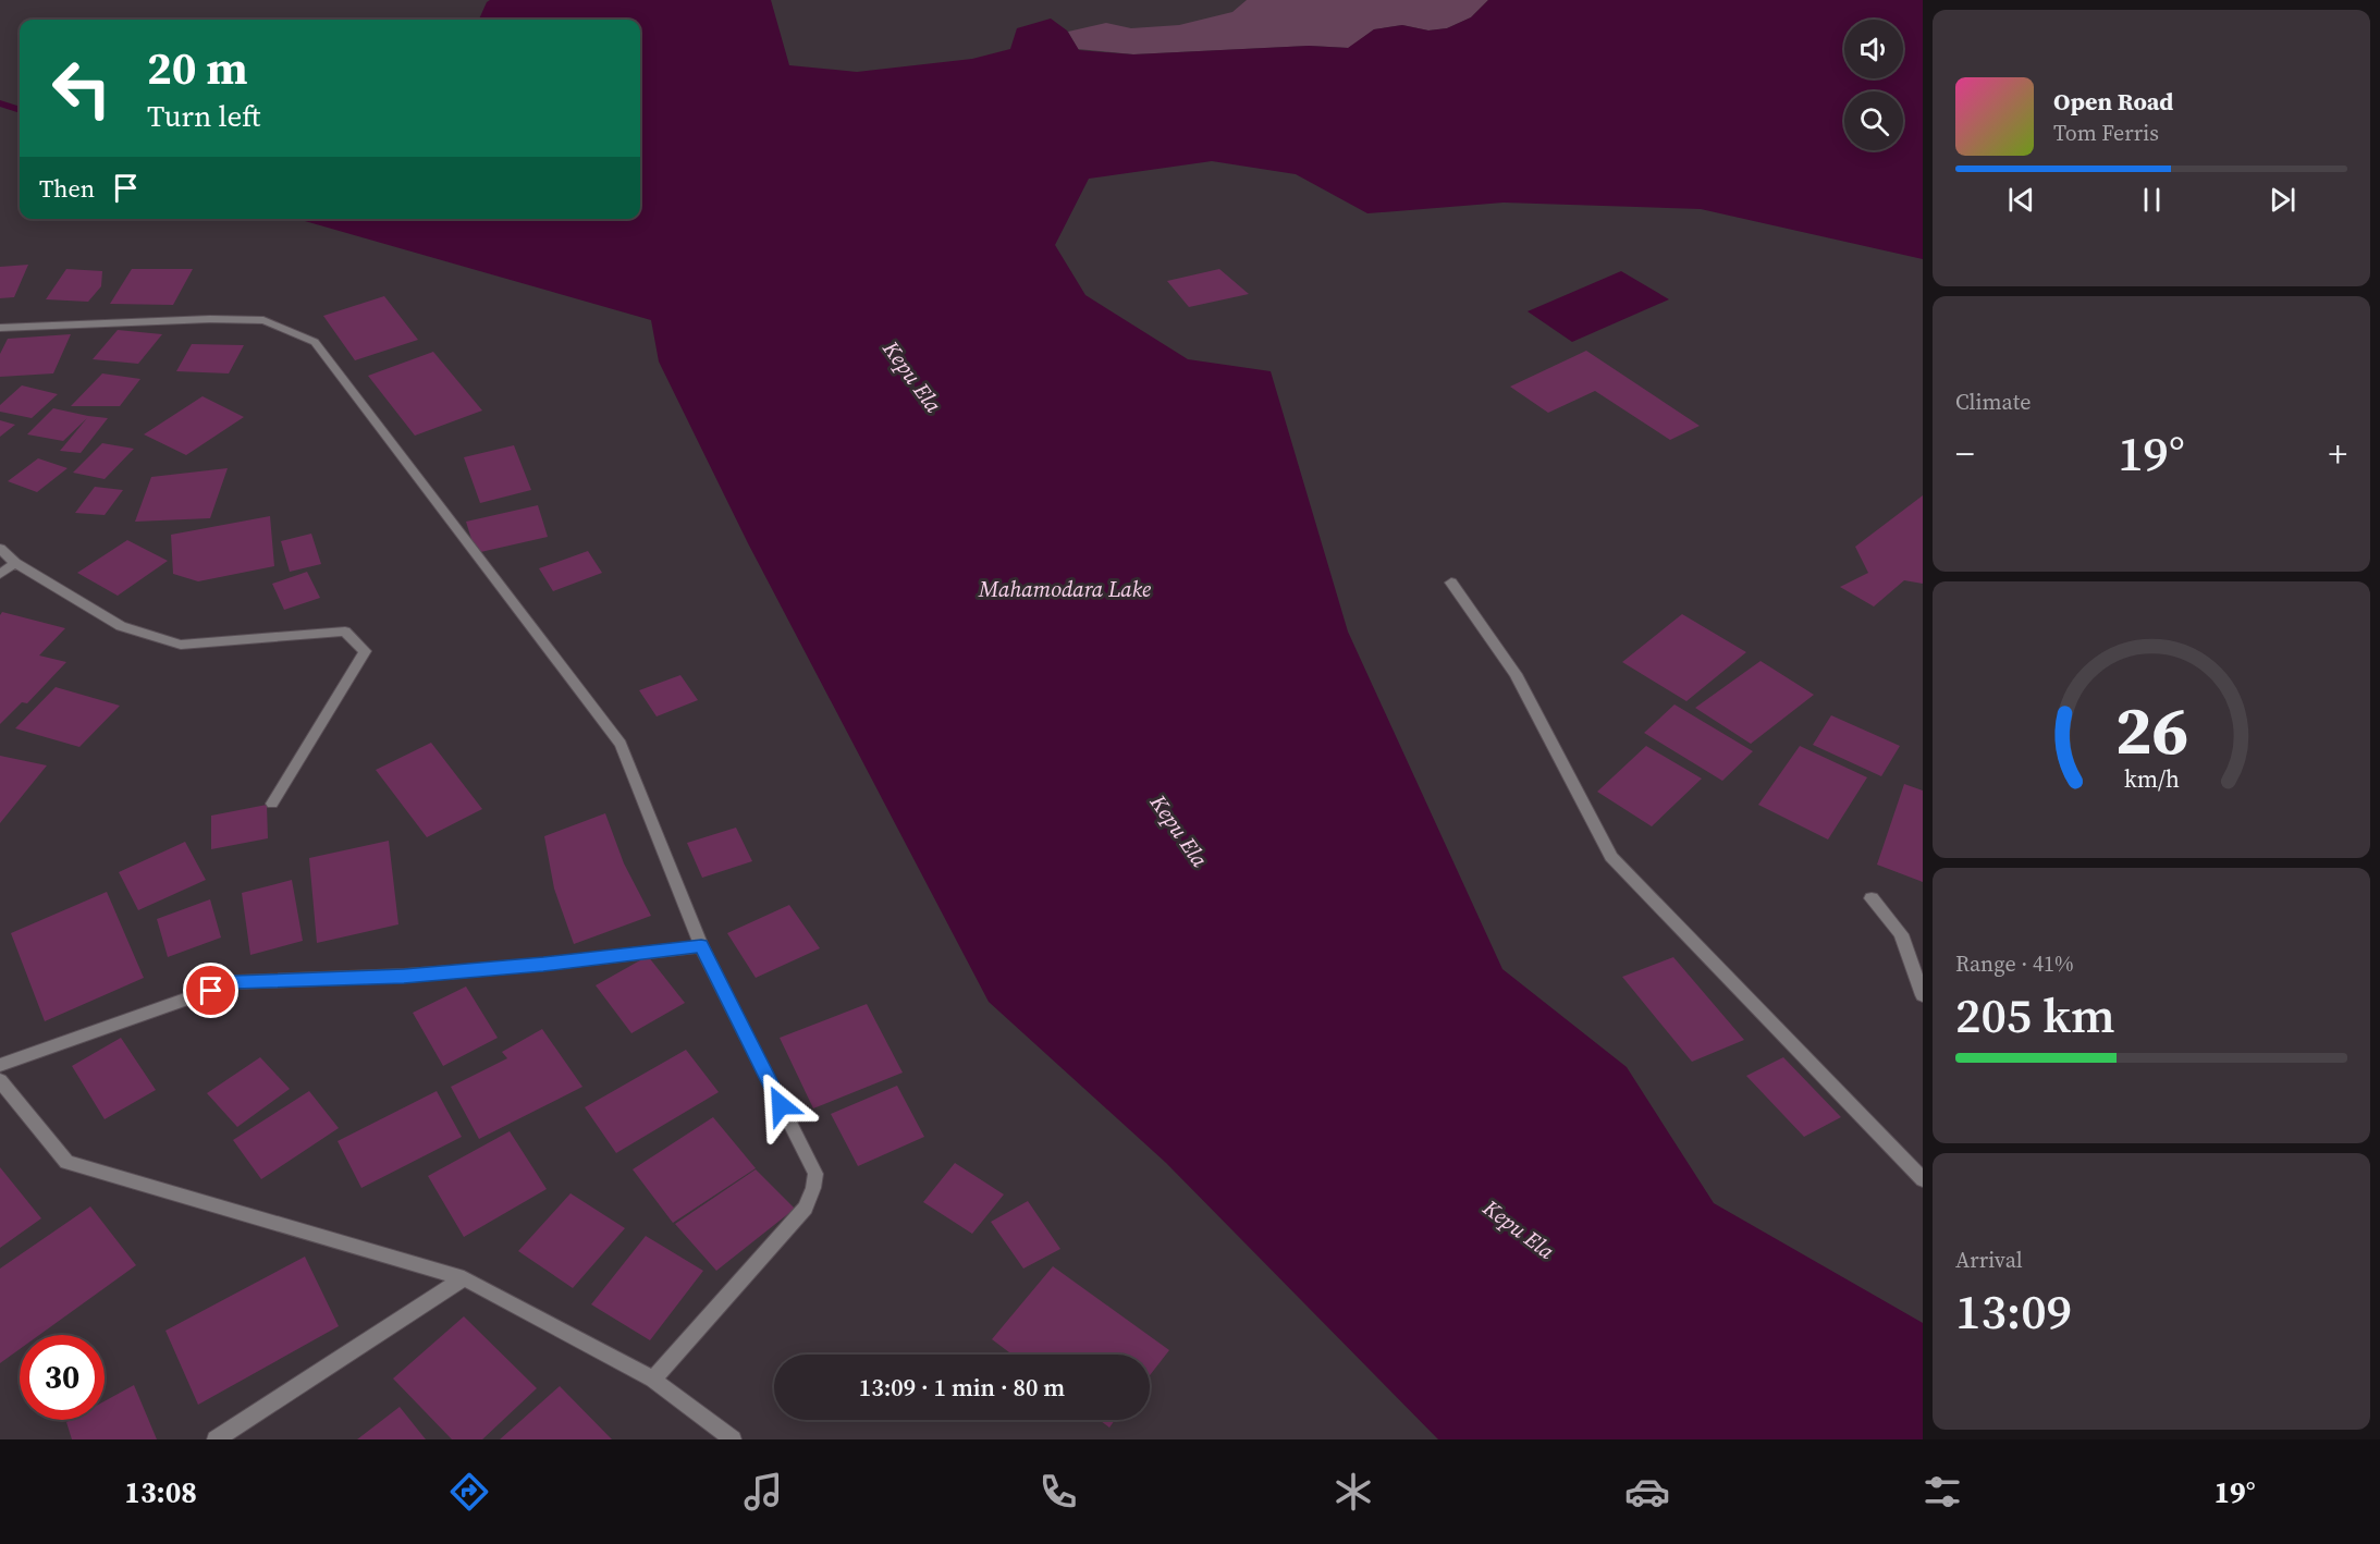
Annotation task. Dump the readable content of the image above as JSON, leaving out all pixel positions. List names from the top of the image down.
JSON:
{
  "water": ["Kepu Ela", "Mahamodara Lake"],
  "page": {
    "turn": ["20 m", "Turn left"],
    "song": ["Open Road", "Tom Ferris"],
    "then": "Then",
    "tile": [
      "Climate",
      ["Range · 41%", "205 km"],
      ["Arrival", "13:09"]
    ],
    "heat": ["−", "19°", "+"],
    "limit": "30",
    "trip": "13:09 · 1 min · 80 m",
    "tabs": ["13:08", "19°"],
    "gauge": ["26", "km/h"]
  }
}
